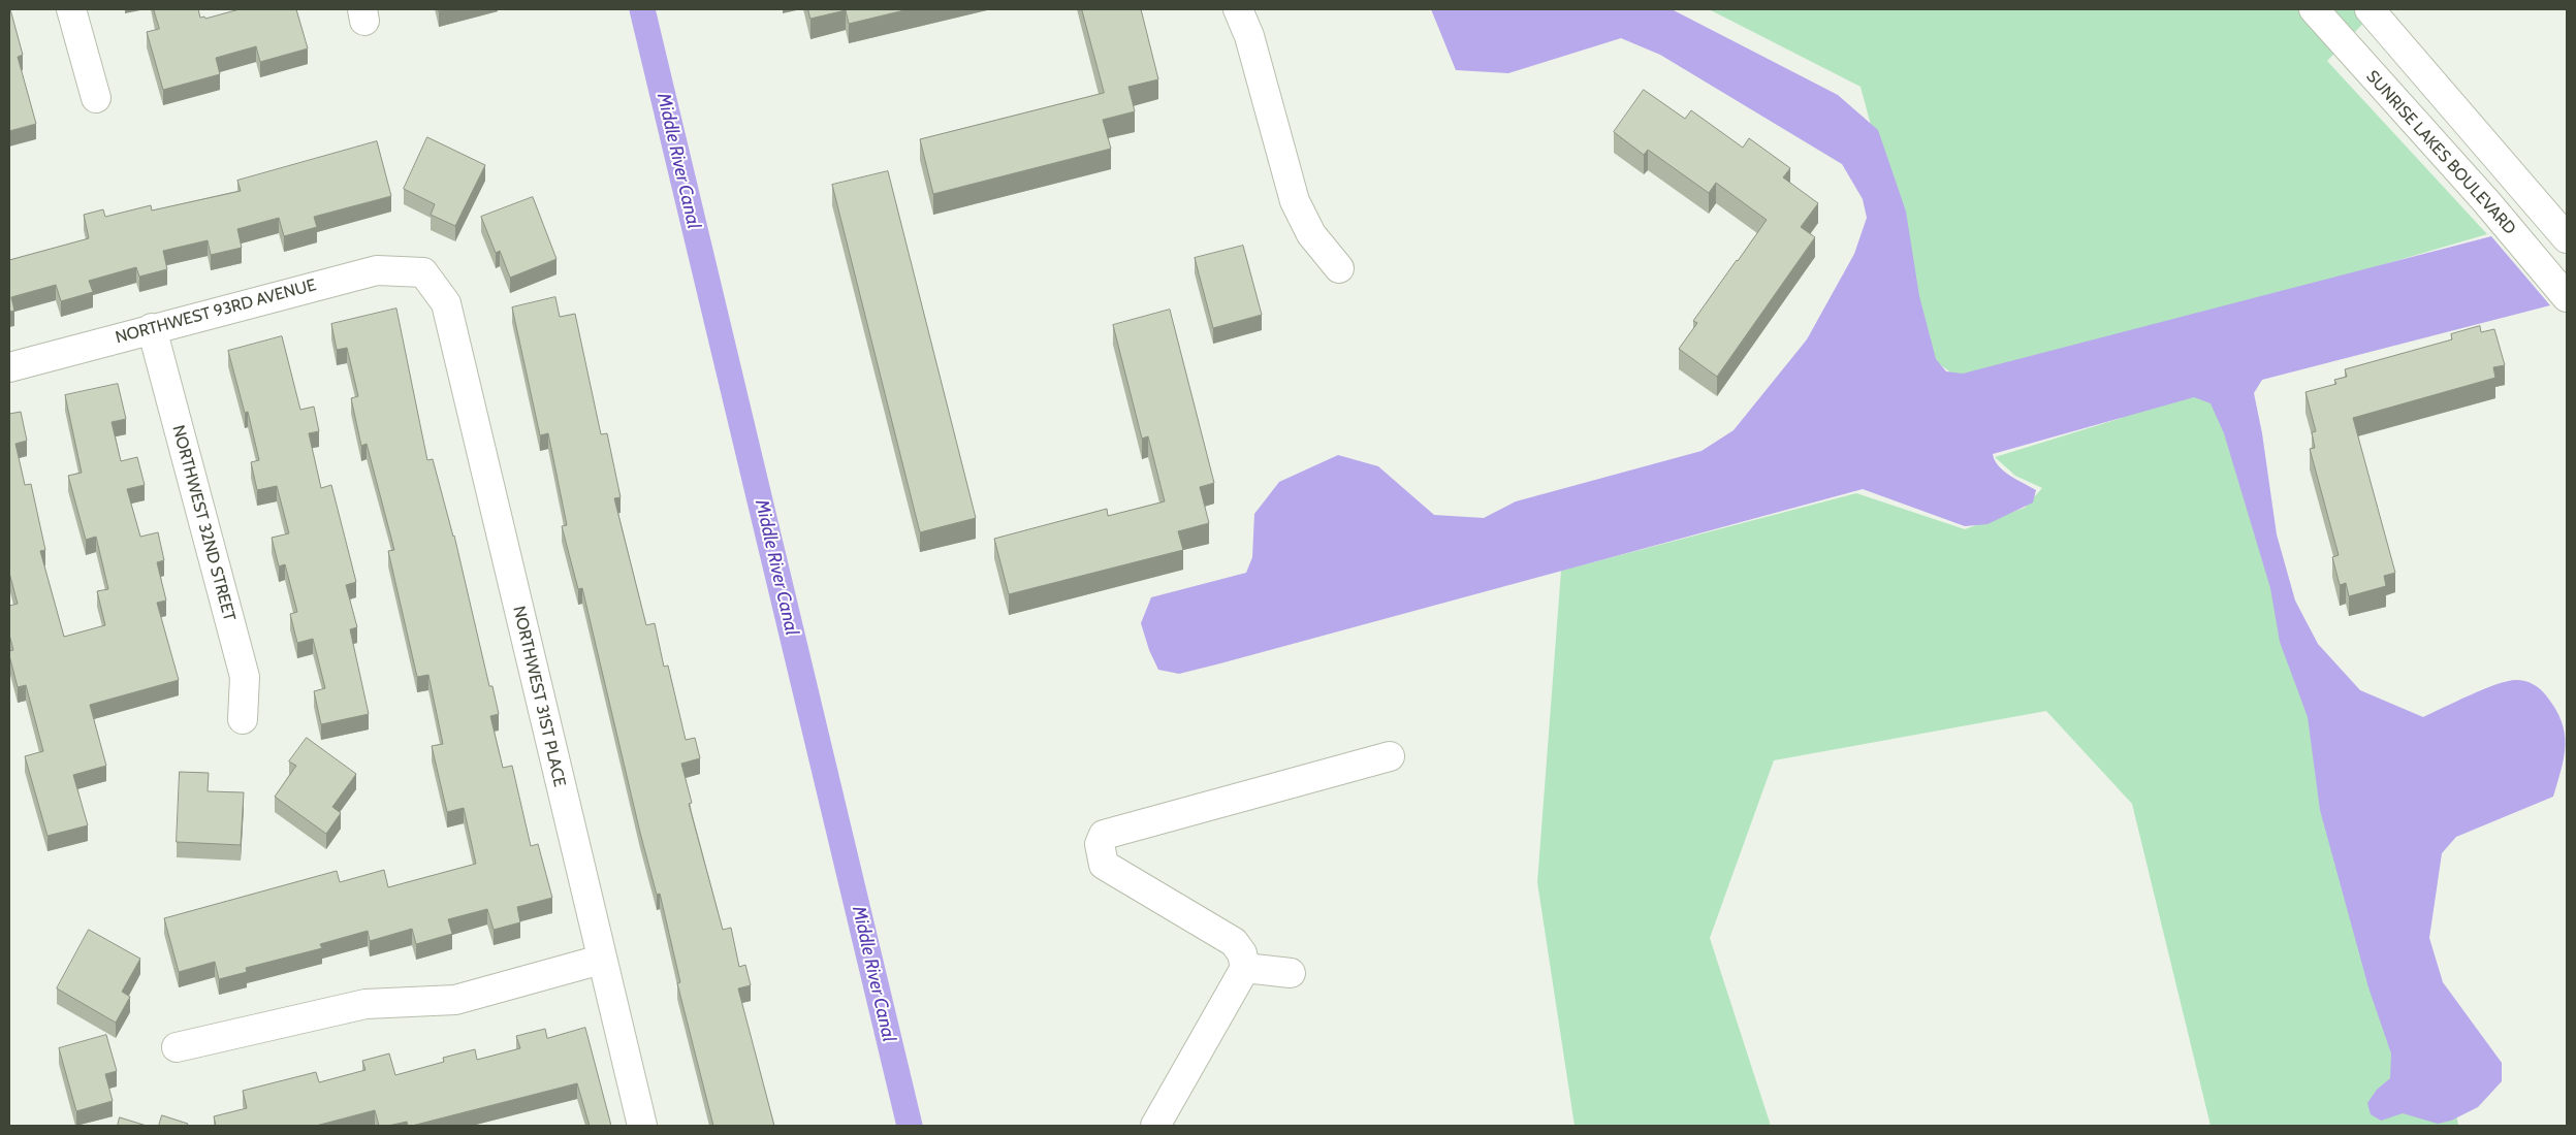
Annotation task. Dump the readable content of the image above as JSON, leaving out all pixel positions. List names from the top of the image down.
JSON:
{
  "streets": {
    "street": [
      "SUNRISE LAKES BOULEVARD",
      "NORTHWEST 93RD AVENUE",
      "NORTHWEST 32ND STREET",
      "NORTHWEST 31ST PLACE"
    ]
  },
  "crossings": [
    ["NORTHWEST 93RD AVENUE", "NORTHWEST 32ND STREET"],
    ["NORTHWEST 93RD AVENUE", "NORTHWEST 31ST PLACE"]
  ],
  "water": ["Middle River Canal"]
}
